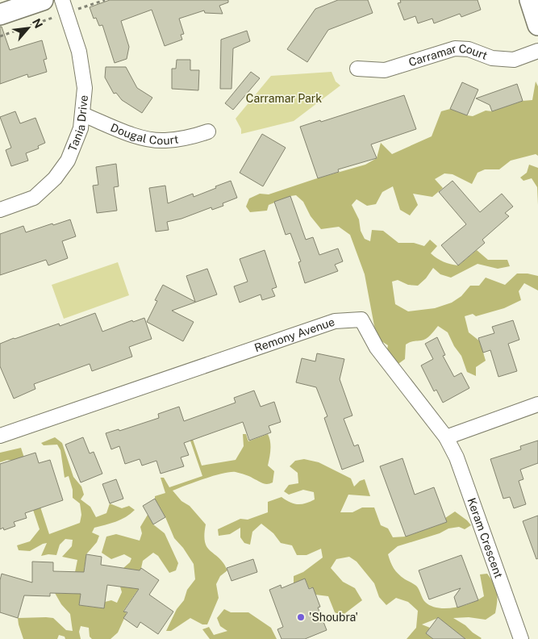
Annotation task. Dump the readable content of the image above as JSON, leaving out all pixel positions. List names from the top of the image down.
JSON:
{
  "streets": {
    "street": [
      "Carramar Court",
      "Tania Drive",
      "Dougal Court",
      "Remony Avenue",
      "Keram Crescent"
    ]
  },
  "crossings": [
    ["Tania Drive", "Dougal Court"],
    ["Remony Avenue", "Keram Crescent"]
  ],
  "parks": ["Carramar Park"],
  "places": ["'Shoubra'"],
  "north": "top right"
}
